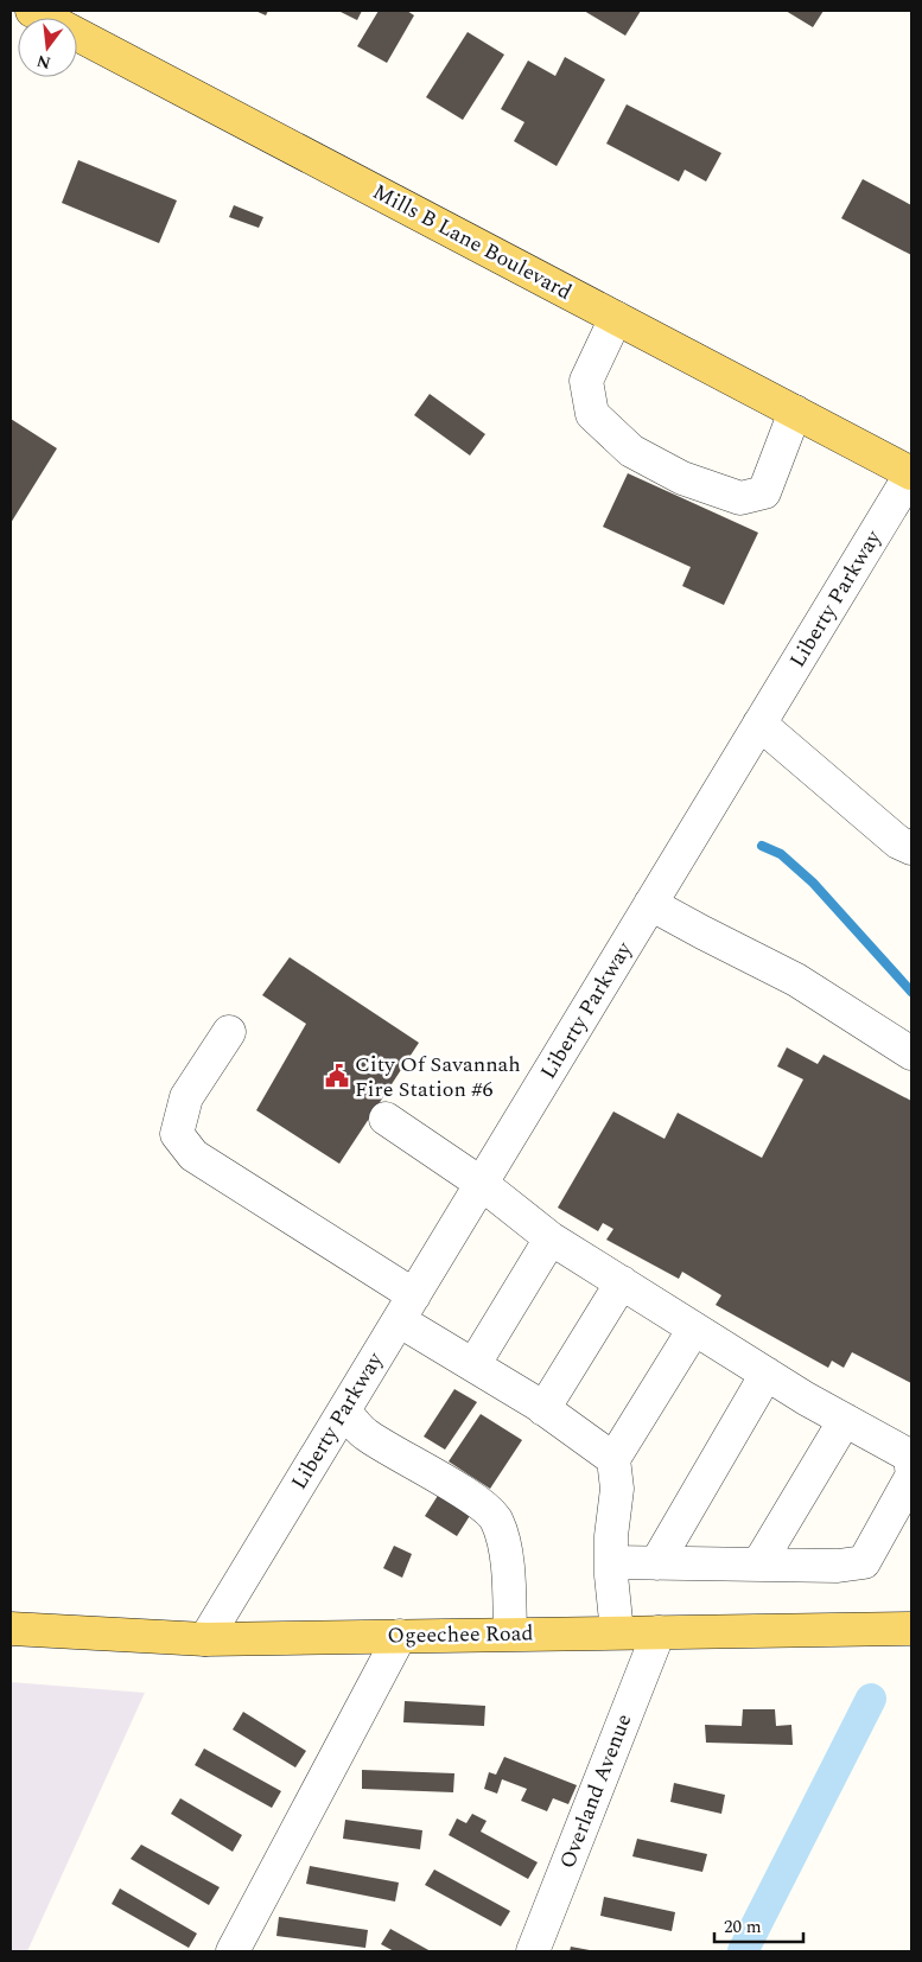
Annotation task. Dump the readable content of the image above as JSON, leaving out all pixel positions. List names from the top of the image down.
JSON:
{
  "streets": {
    "main road": ["Mills B Lane Boulevard", "Ogeechee Road"],
    "street": ["Liberty Parkway", "Overland Avenue"]
  },
  "crossings": [
    ["Mills B Lane Boulevard", "Liberty Parkway"],
    ["Liberty Parkway", "Ogeechee Road"],
    ["Ogeechee Road", "Overland Avenue"]
  ],
  "places": {
    "public building": ["City Of Savannah Fire Station #6"]
  },
  "scale_bar": "20 m",
  "north": "bottom"
}
